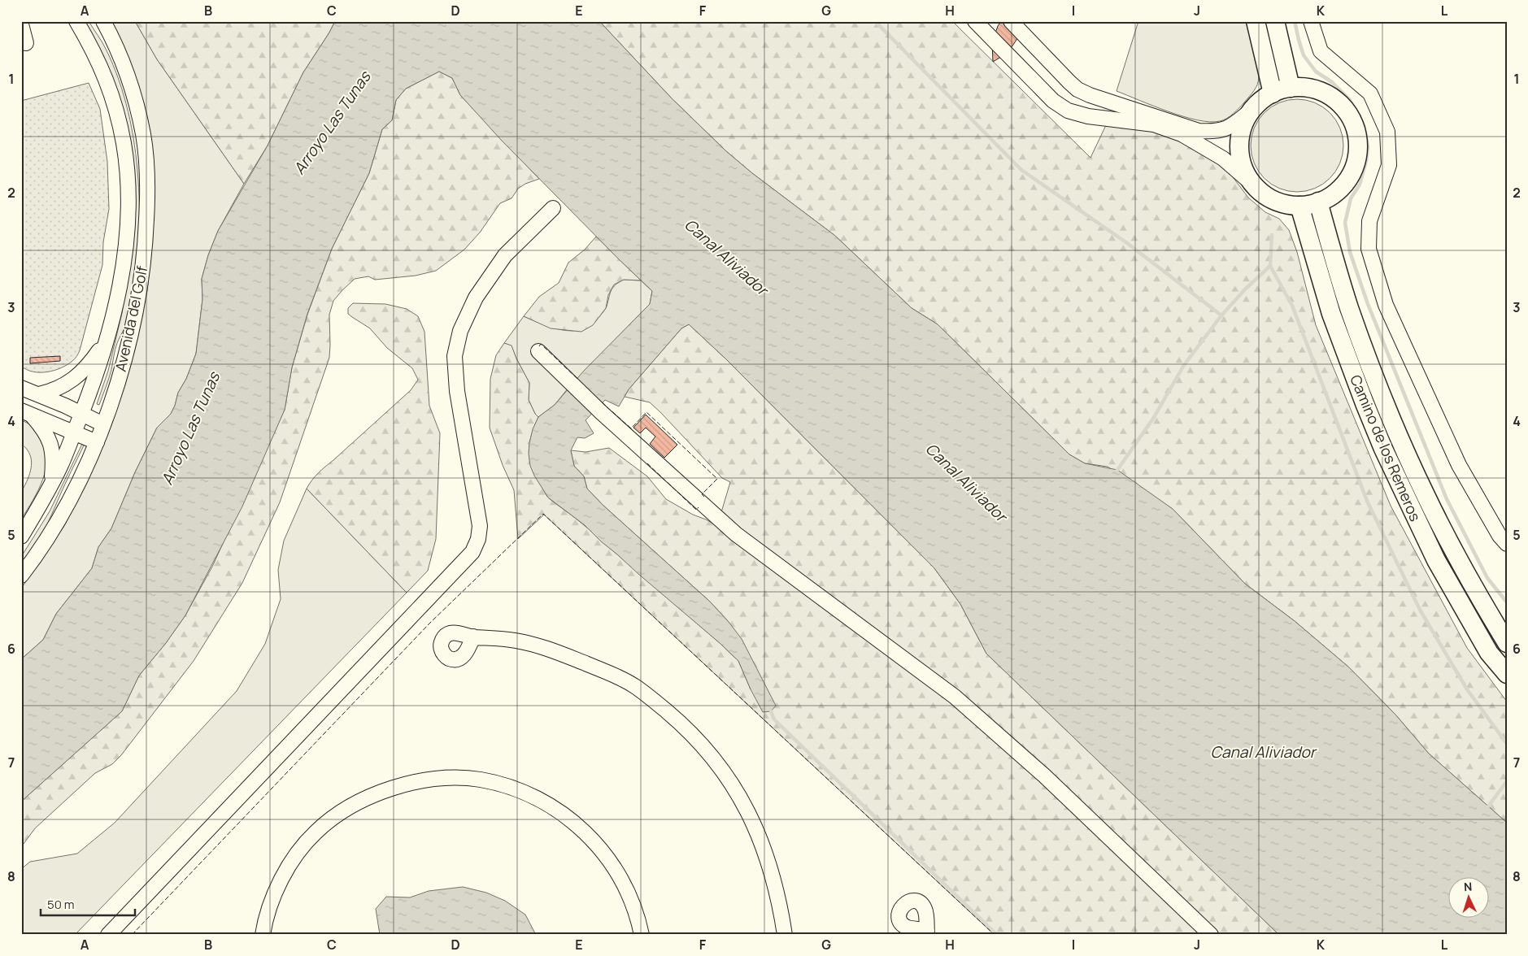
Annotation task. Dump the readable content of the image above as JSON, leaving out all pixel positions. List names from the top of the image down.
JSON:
{
  "streets": {
    "main road": ["Camino de los Remeros"],
    "street": ["Avenida del Golf"]
  },
  "water": ["Arroyo Las Tunas", "Canal Aliviador"],
  "scale_bar": "50 m",
  "north": "top",
  "grid": {
    "columns": [
      "A",
      "B",
      "C",
      "D",
      "E",
      "F",
      "G",
      "H",
      "I",
      "J",
      "K",
      "L"
    ],
    "rows": [
      "1",
      "2",
      "3",
      "4",
      "5",
      "6",
      "7",
      "8"
    ]
  }
}
